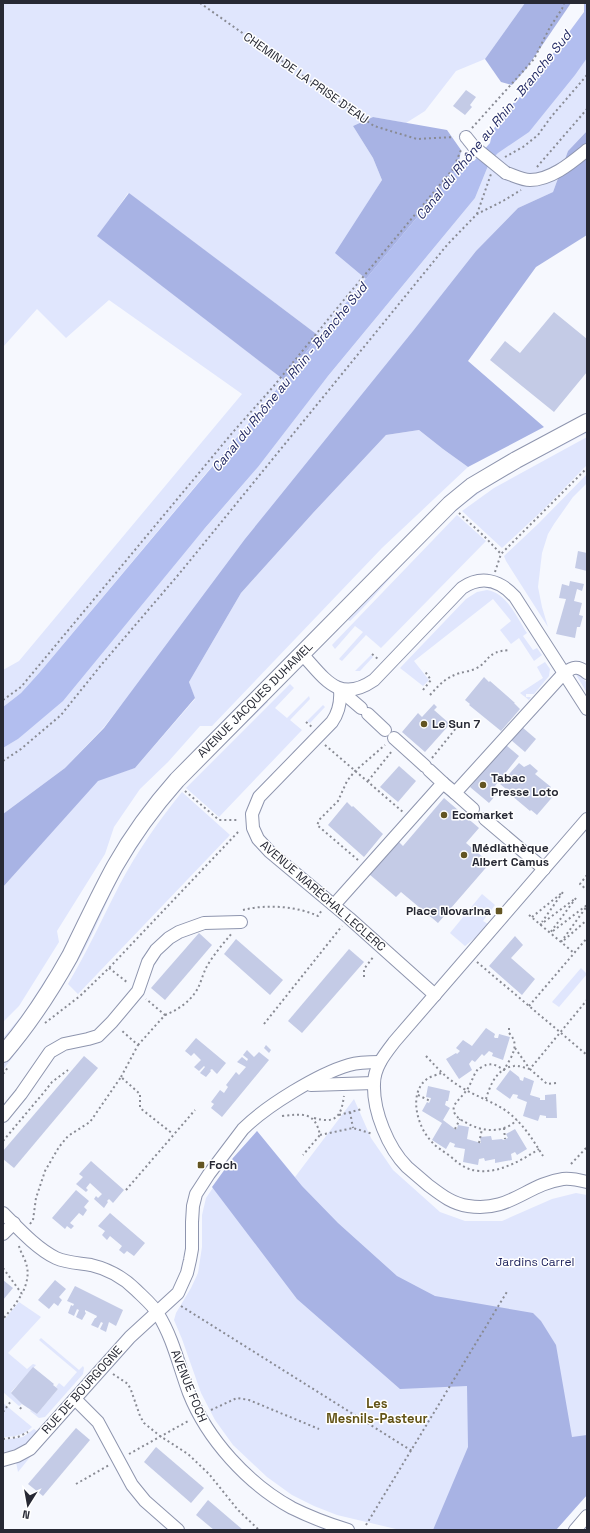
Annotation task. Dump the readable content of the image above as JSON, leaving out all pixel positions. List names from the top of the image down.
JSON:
{
  "streets": {
    "main road": ["AVENUE JACQUES DUHAMEL"],
    "street": ["AVENUE MARÉCHAL LECLERC", "AVENUE FOCH", "RUE DE BOURGOGNE"],
    "path": ["CHEMIN DE LA PRISE D'EAU"]
  },
  "crossings": [
    ["AVENUE FOCH", "RUE DE BOURGOGNE"]
  ],
  "districts": ["Les Mesnils-Pasteur"],
  "water": ["Canal du Rhône au Rhin - Branche Sud"],
  "parks": ["Jardins Carrel"],
  "places": {
    "other": [
      "Le Sun 7",
      "Tabac Presse Loto",
      "Ecomarket",
      "Médiathèque Albert Camus"
    ],
    "transit": ["Place Novarina", "Foch"]
  },
  "north": "bottom"
}
